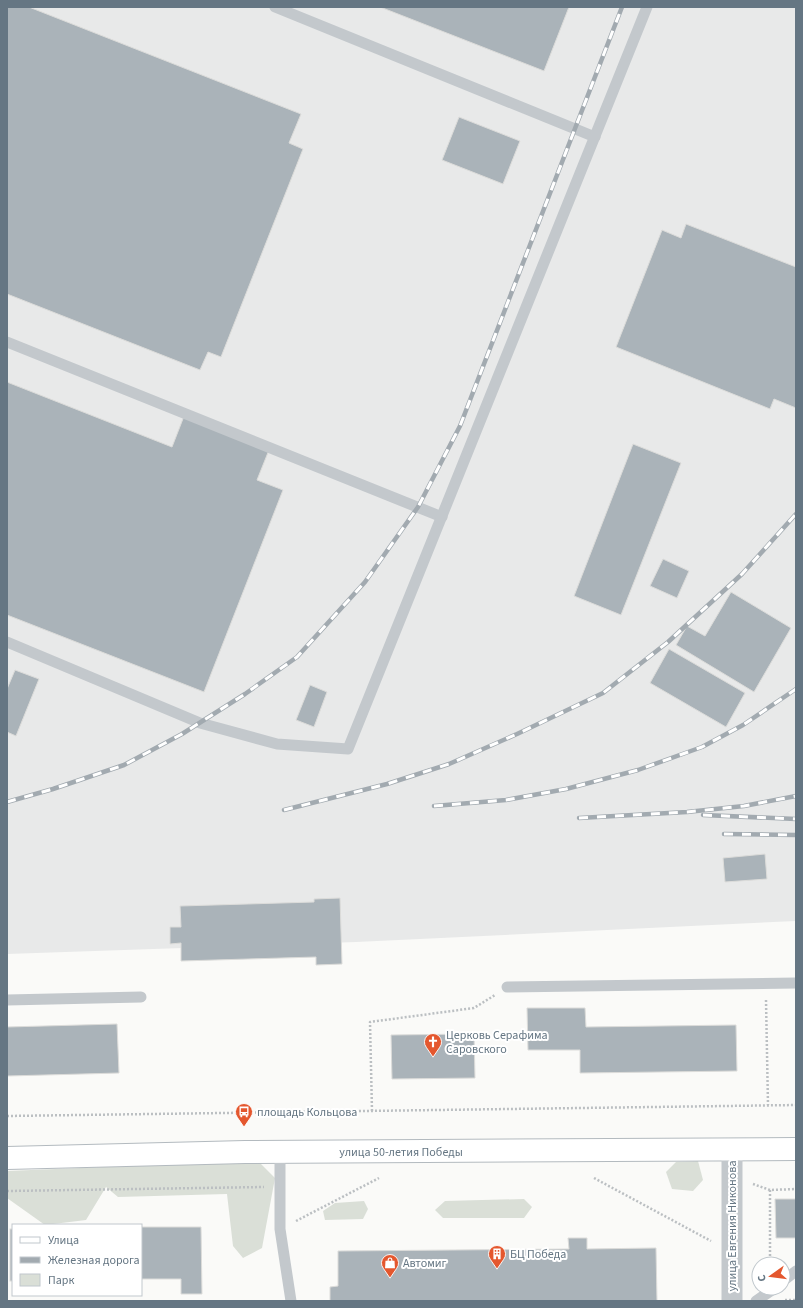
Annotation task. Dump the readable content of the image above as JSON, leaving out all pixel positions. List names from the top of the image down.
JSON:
{
  "streets": {
    "street": ["улица 50-летия Победы", "улица Евгения Никонова"]
  },
  "crossings": [
    ["улица 50-летия Победы", "улица Евгения Никонова"]
  ],
  "places": {
    "church": ["Церковь Серафима Саровского"],
    "bus stop": ["площадь Кольцова"],
    "building": ["БЦ Победа"],
    "shop": ["Автомиг"]
  },
  "legend": ["Улица", "Железная дорога", "Парк"],
  "north": "left"
}
